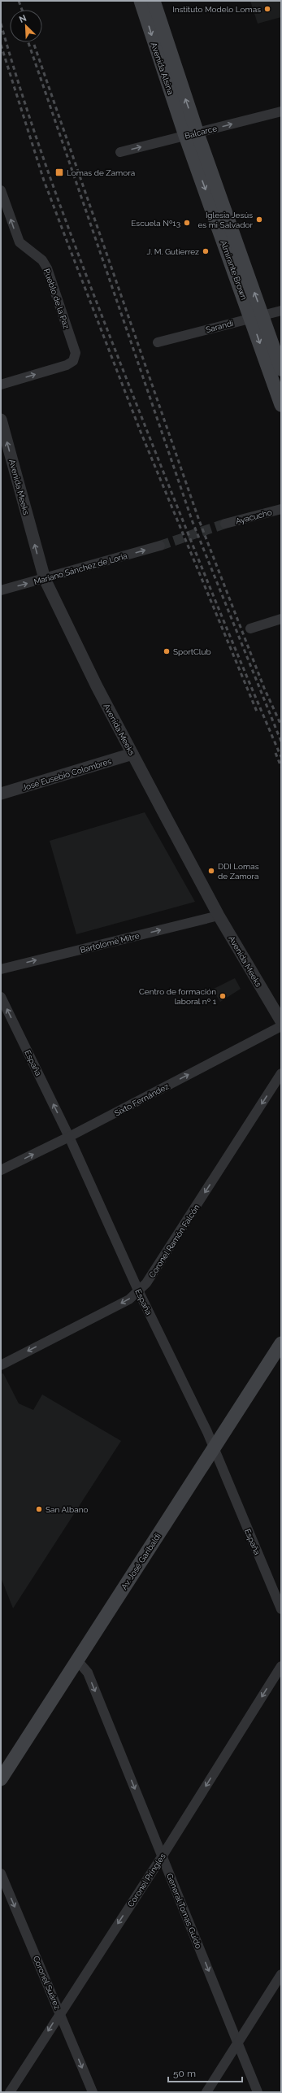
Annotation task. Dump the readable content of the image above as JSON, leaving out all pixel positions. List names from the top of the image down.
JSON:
{
  "streets": {
    "main road": ["Avenida Alsina", "Almirante Brown", "Av. José Garibaldi"],
    "street": [
      "Balcarce",
      "Pueblo de la Paz",
      "Sarandi",
      "Avenida Meeks",
      "Ayacucho",
      "Mariano Sánchez de Loria",
      "José Eusebio Colombres",
      "Bartolomé Mitre",
      "España",
      "Sixto Fernández",
      "Coronel Ramón Falcón",
      "Coronel Pringles",
      "General Tomas Guido",
      "Coronel Suárez"
    ]
  },
  "crossings": [
    ["Avenida Alsina", "Balcarce"],
    ["Avenida Alsina", "Almirante Brown"],
    ["Balcarce", "Almirante Brown"],
    ["Almirante Brown", "Sarandi"],
    ["Avenida Meeks", "Mariano Sánchez de Loria"],
    ["Avenida Meeks", "José Eusebio Colombres"],
    ["Avenida Meeks", "Bartolomé Mitre"],
    ["España", "Sixto Fernández"],
    ["España", "Coronel Ramón Falcón"],
    ["España", "Av. José Garibaldi"],
    ["Av. José Garibaldi", "General Tomas Guido"],
    ["Coronel Pringles", "General Tomas Guido"],
    ["Coronel Pringles", "Coronel Suárez"]
  ],
  "one_way": [
    "Balcarce",
    "Mariano Sánchez de Loria",
    "Bartolomé Mitre",
    "Sixto Fernández",
    "Coronel Ramón Falcón",
    "Coronel Pringles",
    "General Tomas Guido",
    "Coronel Suárez"
  ],
  "places": {
    "other": [
      "Instituto Modelo Lomas",
      "Iglesia Jesús es mi Salvador",
      "Escuela Nº13",
      "J. M. Gutierrez",
      "SportClub",
      "DDI Lomas de Zamora",
      "Centro de formación laboral nº 1",
      "San Albano"
    ],
    "transit": ["Lomas de Zamora"]
  },
  "scale_bar": "50 m",
  "north": "top left"
}
